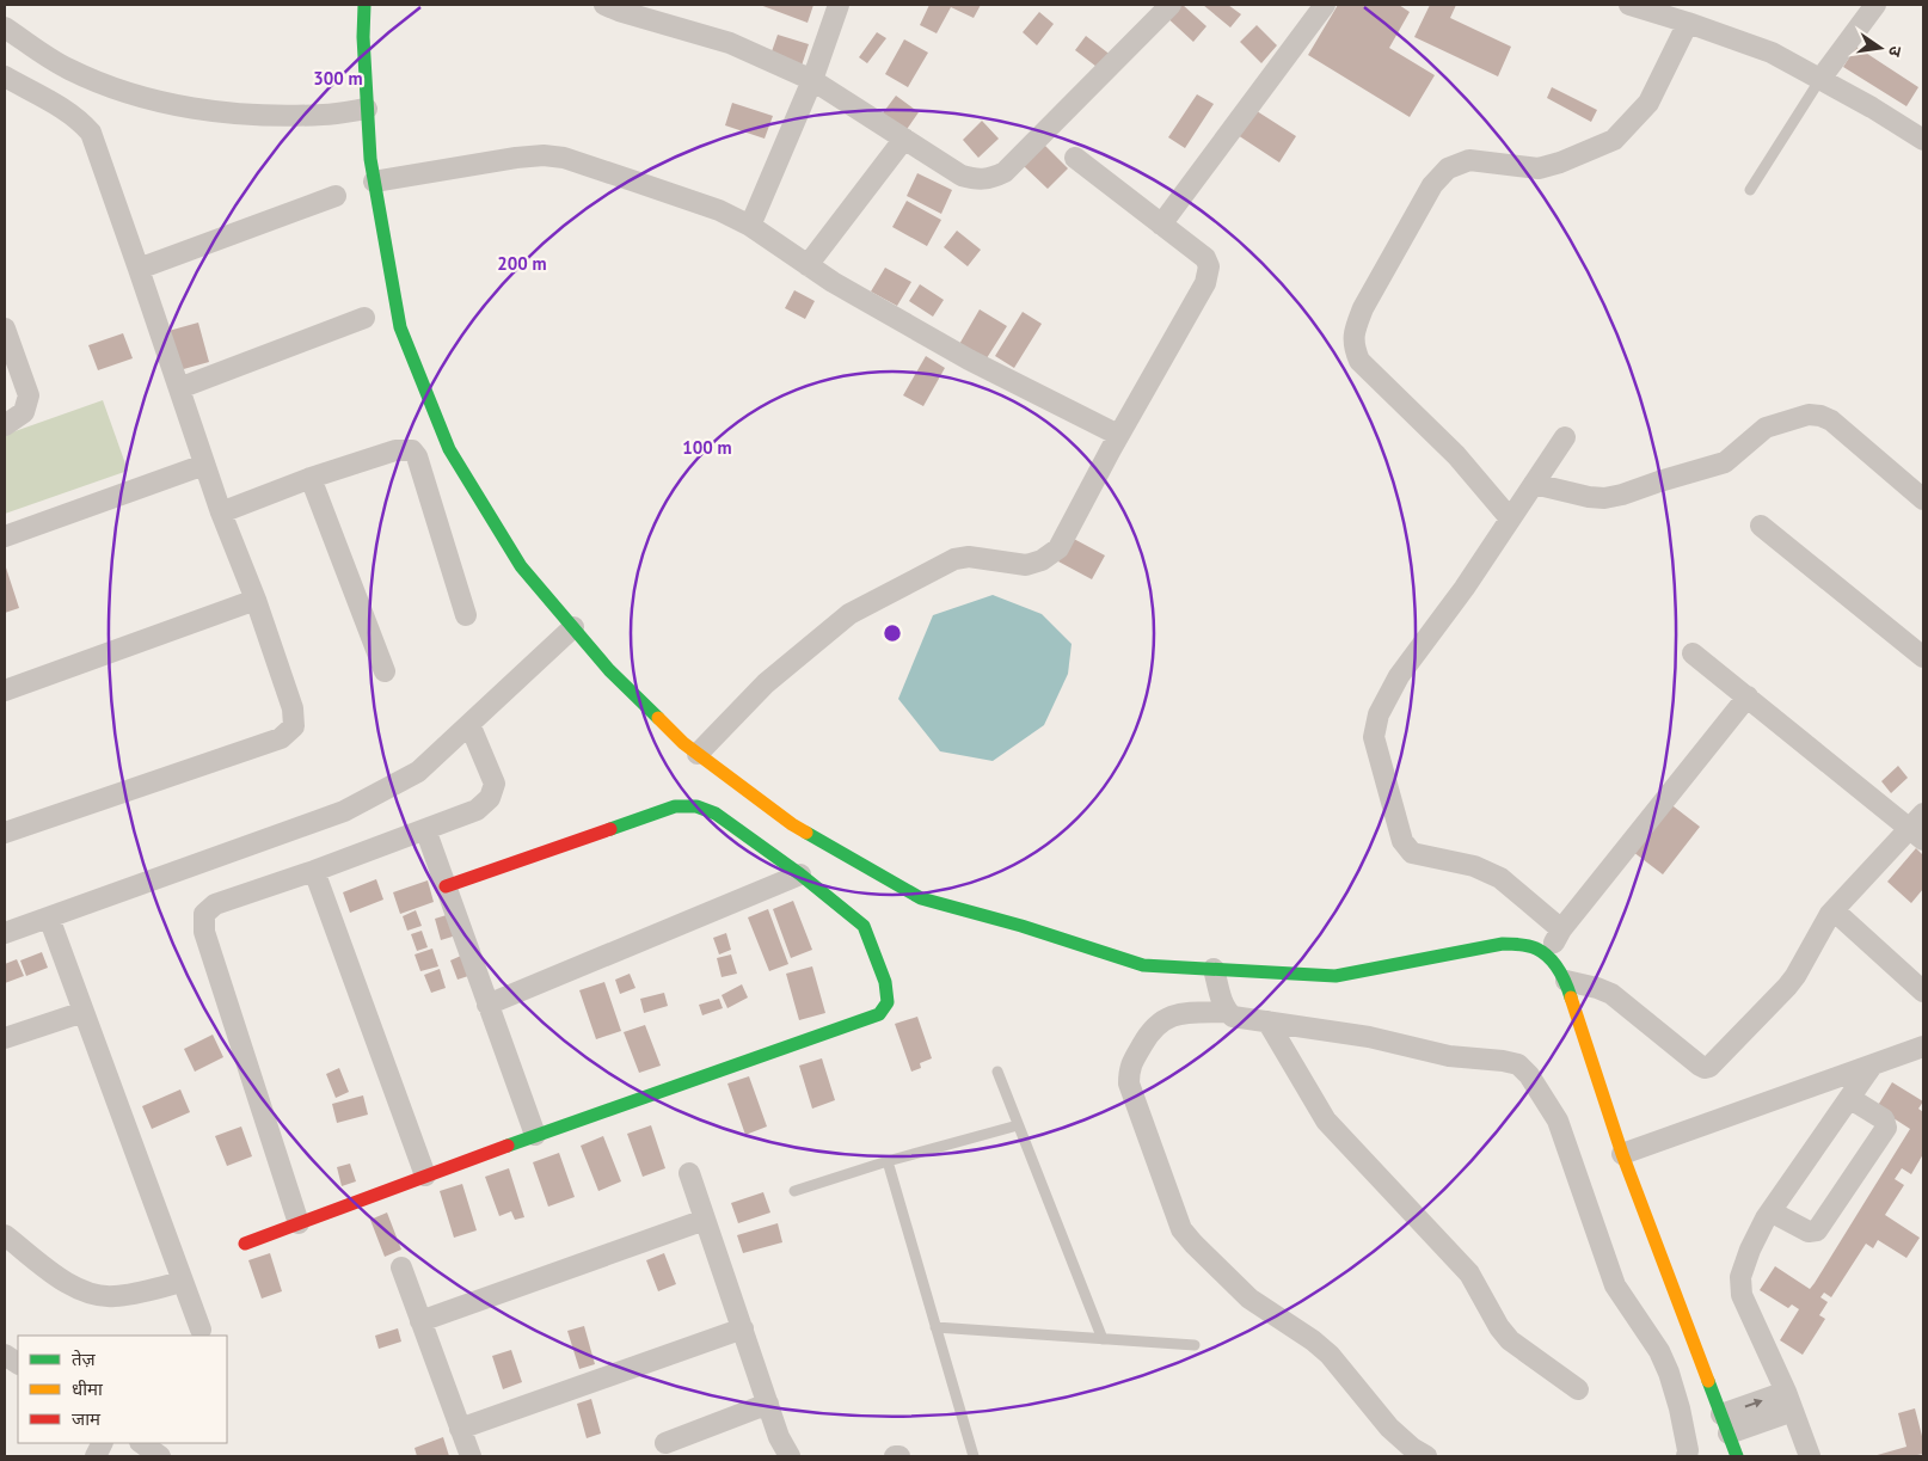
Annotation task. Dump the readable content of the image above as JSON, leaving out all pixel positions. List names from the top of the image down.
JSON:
{
  "legend": ["तेज़", "धीमा", "जाम"],
  "north": "right",
  "rings": ["300 m", "200 m", "100 m"]
}
